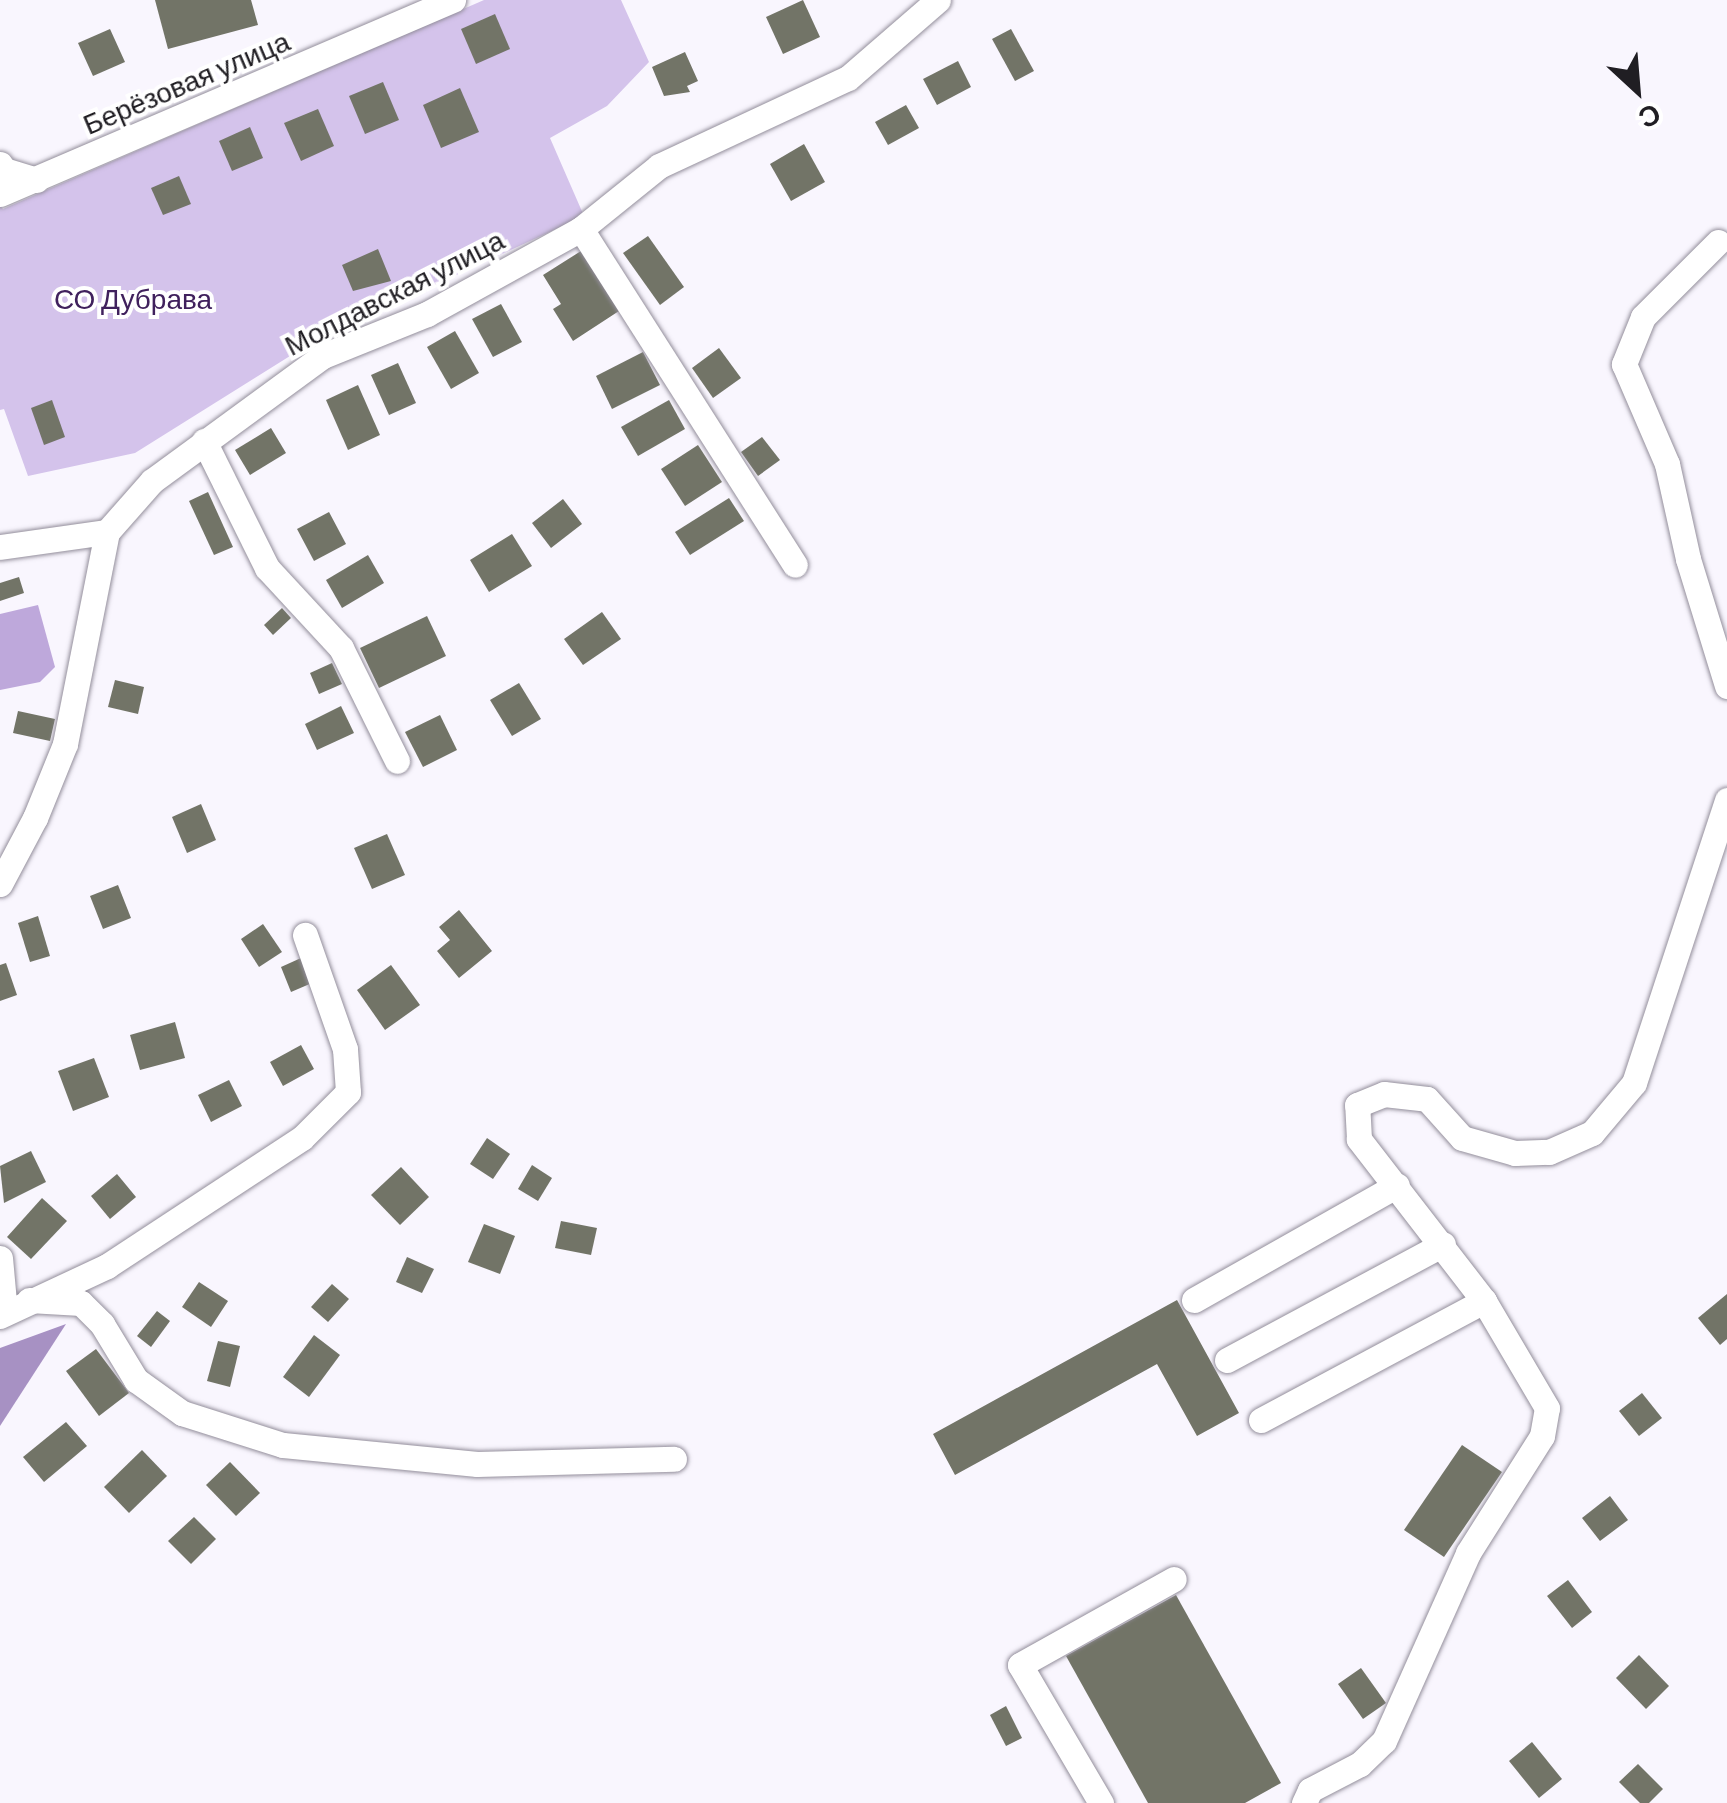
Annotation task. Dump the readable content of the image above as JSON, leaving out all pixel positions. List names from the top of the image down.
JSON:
{
  "streets": {
    "street": ["Берёзовая улица", "Молдавская улица"]
  },
  "parks": ["СО Дубрава"],
  "north": "bottom right"
}
